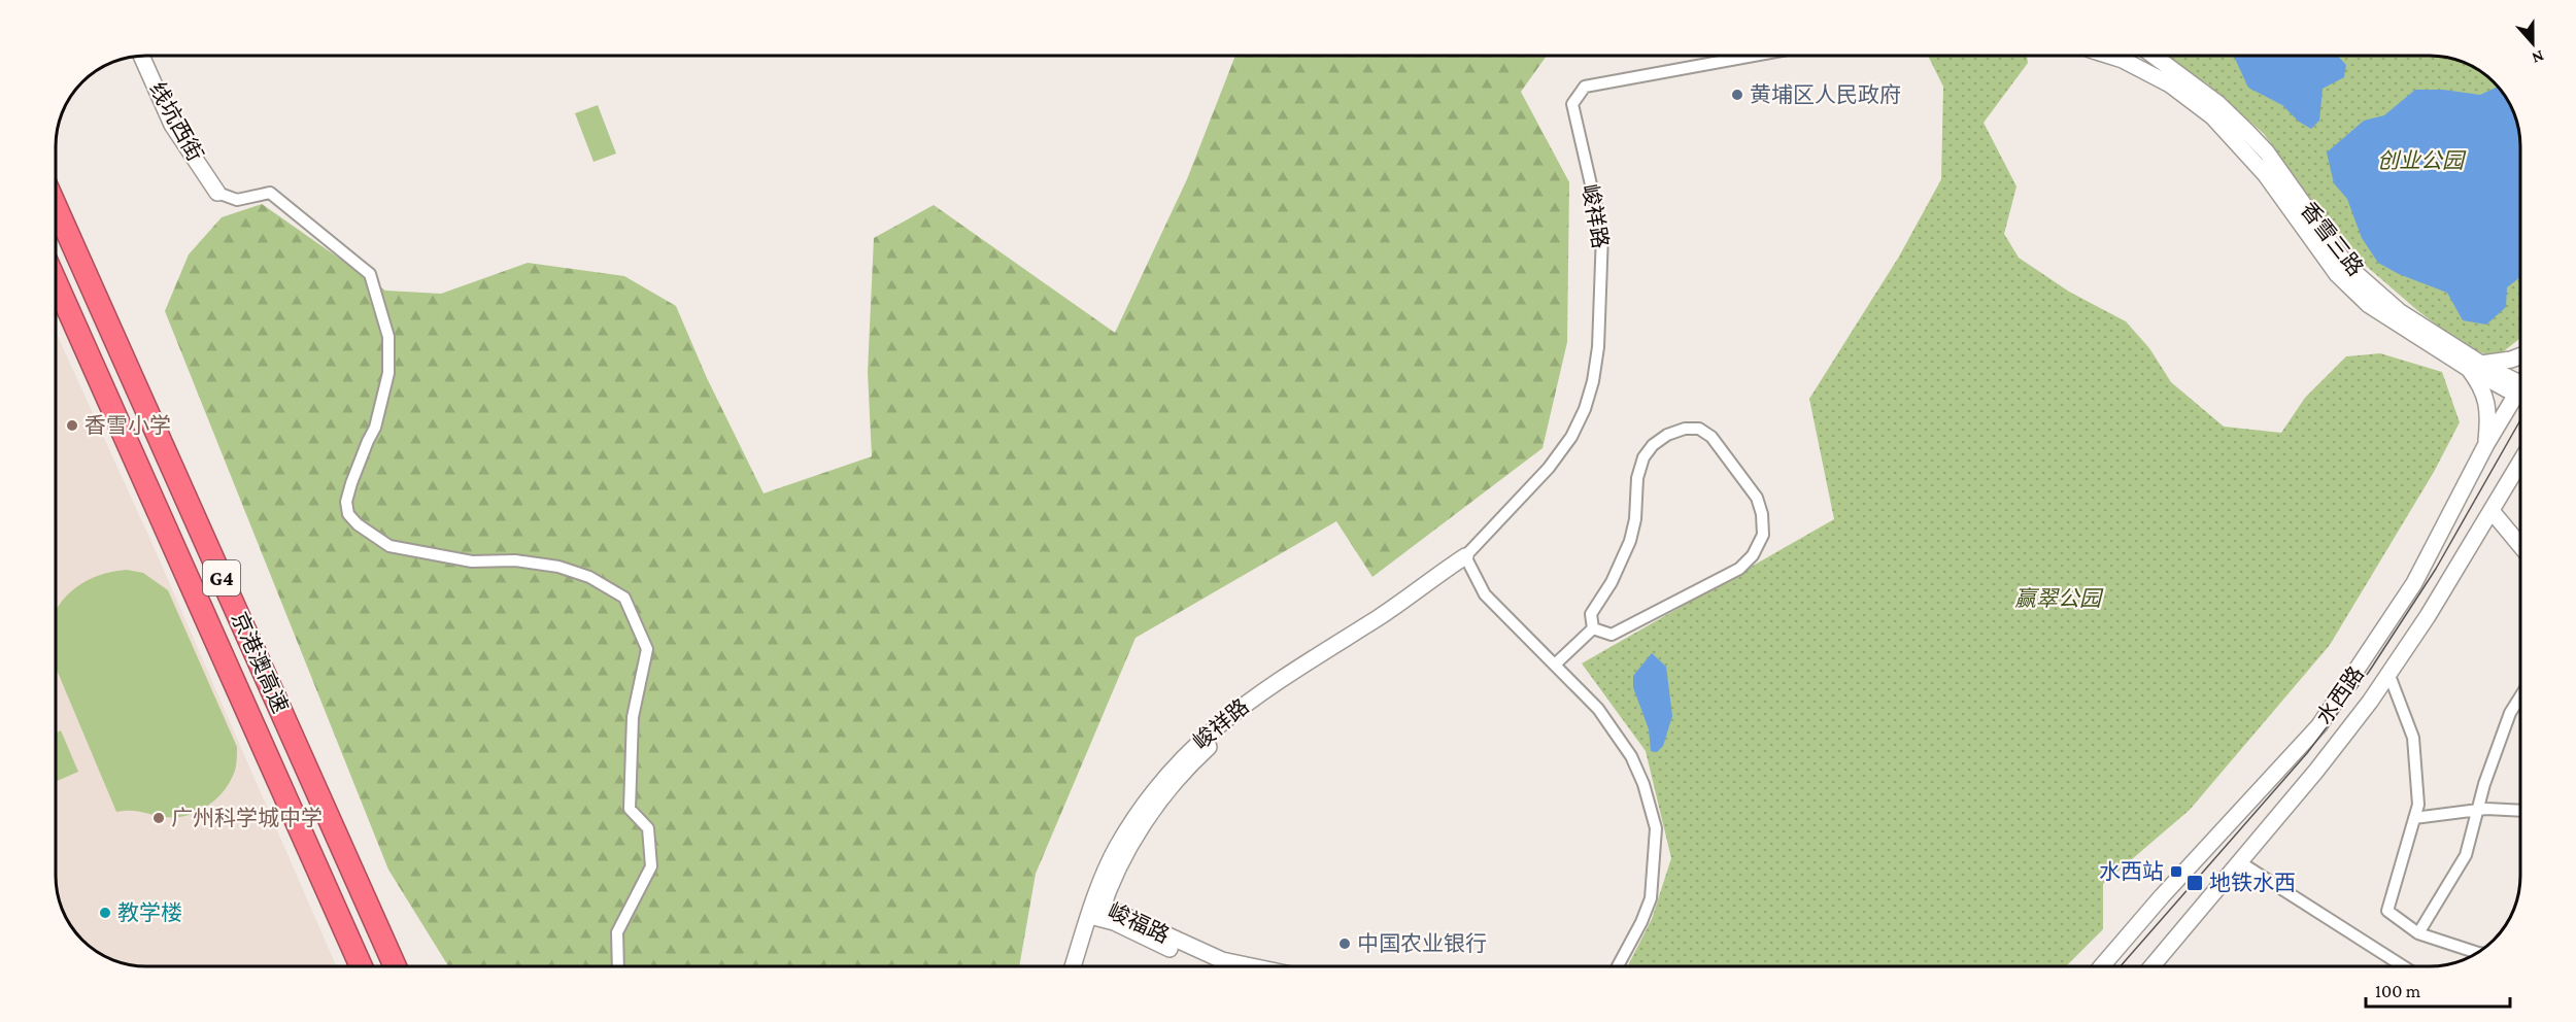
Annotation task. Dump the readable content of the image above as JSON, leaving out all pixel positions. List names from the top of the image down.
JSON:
{
  "streets": {
    "highway": ["G4", "京港澳高速"],
    "street": [
      "线坑西街",
      "峻祥路",
      "香雪三路",
      "水西路",
      "峻福路"
    ]
  },
  "crossings": [
    ["峻祥路", "峻福路"]
  ],
  "parks": ["创业公园", "赢翠公园"],
  "places": {
    "other": [
      "黄埔区人民政府",
      "香雪小学",
      "广州科学城中学",
      "教学楼",
      "中国农业银行"
    ],
    "transit": ["水西站", "地铁水西"]
  },
  "scale_bar": "100 m",
  "north": "bottom"
}
